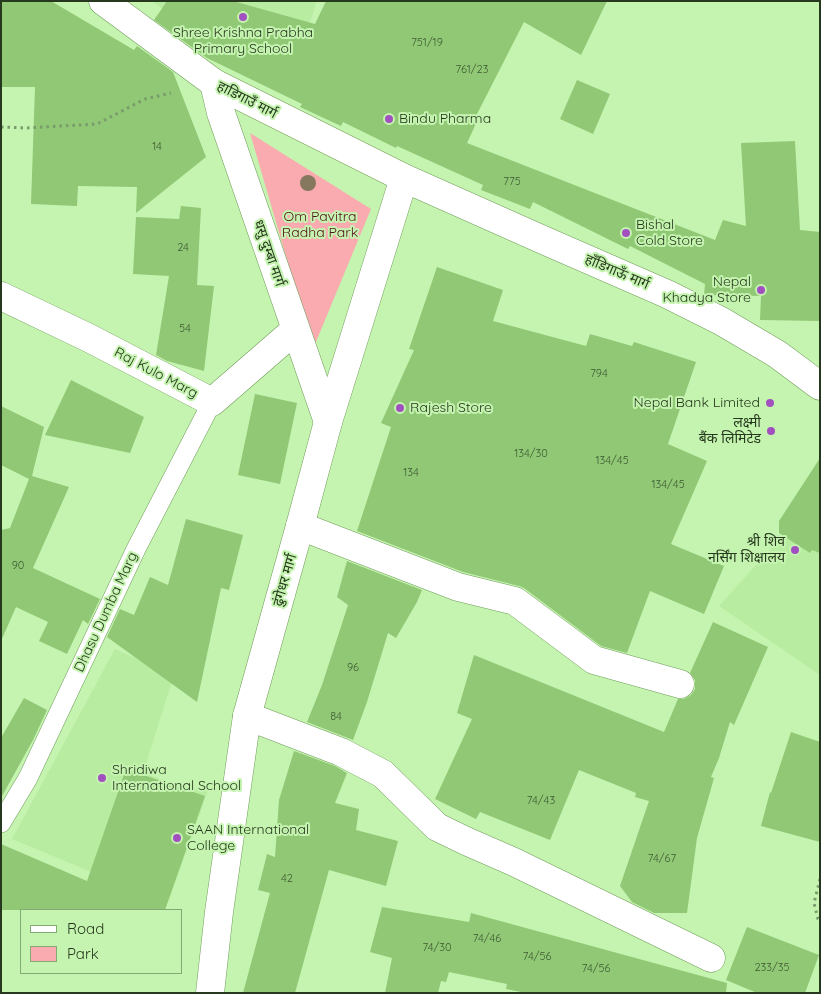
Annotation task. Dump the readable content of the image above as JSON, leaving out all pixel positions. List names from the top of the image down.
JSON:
{
  "streets": {
    "street": [
      "हाडिगाउँ मार्ग",
      "धसु दुम्बा मार्ग",
      "हाँडिगाऊँ मार्ग",
      "Raj Kulo Marg",
      "ढुंगेधर मार्ग"
    ],
    "lane": ["Dhasu Dumba Marg"]
  },
  "crossings": [
    ["हाडिगाउँ मार्ग", "धसु दुम्बा मार्ग"],
    ["हाडिगाउँ मार्ग", "हाँडिगाऊँ मार्ग"],
    ["हाडिगाउँ मार्ग", "ढुंगेधर मार्ग"],
    ["धसु दुम्बा मार्ग", "Raj Kulo Marg"],
    ["धसु दुम्बा मार्ग", "ढुंगेधर मार्ग"],
    ["हाँडिगाऊँ मार्ग", "ढुंगेधर मार्ग"],
    ["Raj Kulo Marg", "Dhasu Dumba Marg"]
  ],
  "parks": ["Om Pavitra Radha Park"],
  "places": [
    "Shree Krishna Prabha Primary School",
    "Bindu Pharma",
    "Bishal Cold Store",
    "Nepal Khadya Store",
    "Nepal Bank Limited",
    "Rajesh Store",
    "लक्ष्मी बैंक लिमिटेड",
    "श्री शिव नर्सिंग शिक्षालय",
    "Shridiwa International School",
    "SAAN International College"
  ],
  "house_numbers": [
    "751/19",
    "761/23",
    "14",
    "775",
    "24",
    "54",
    "794",
    "134/30",
    "134/45",
    "134",
    "134/45",
    "90",
    "96",
    "84",
    "74/43",
    "74/67",
    "42",
    "74/46",
    "74/30",
    "74/56",
    "233/35",
    "74/56"
  ],
  "legend": ["Road", "Park"]
}
